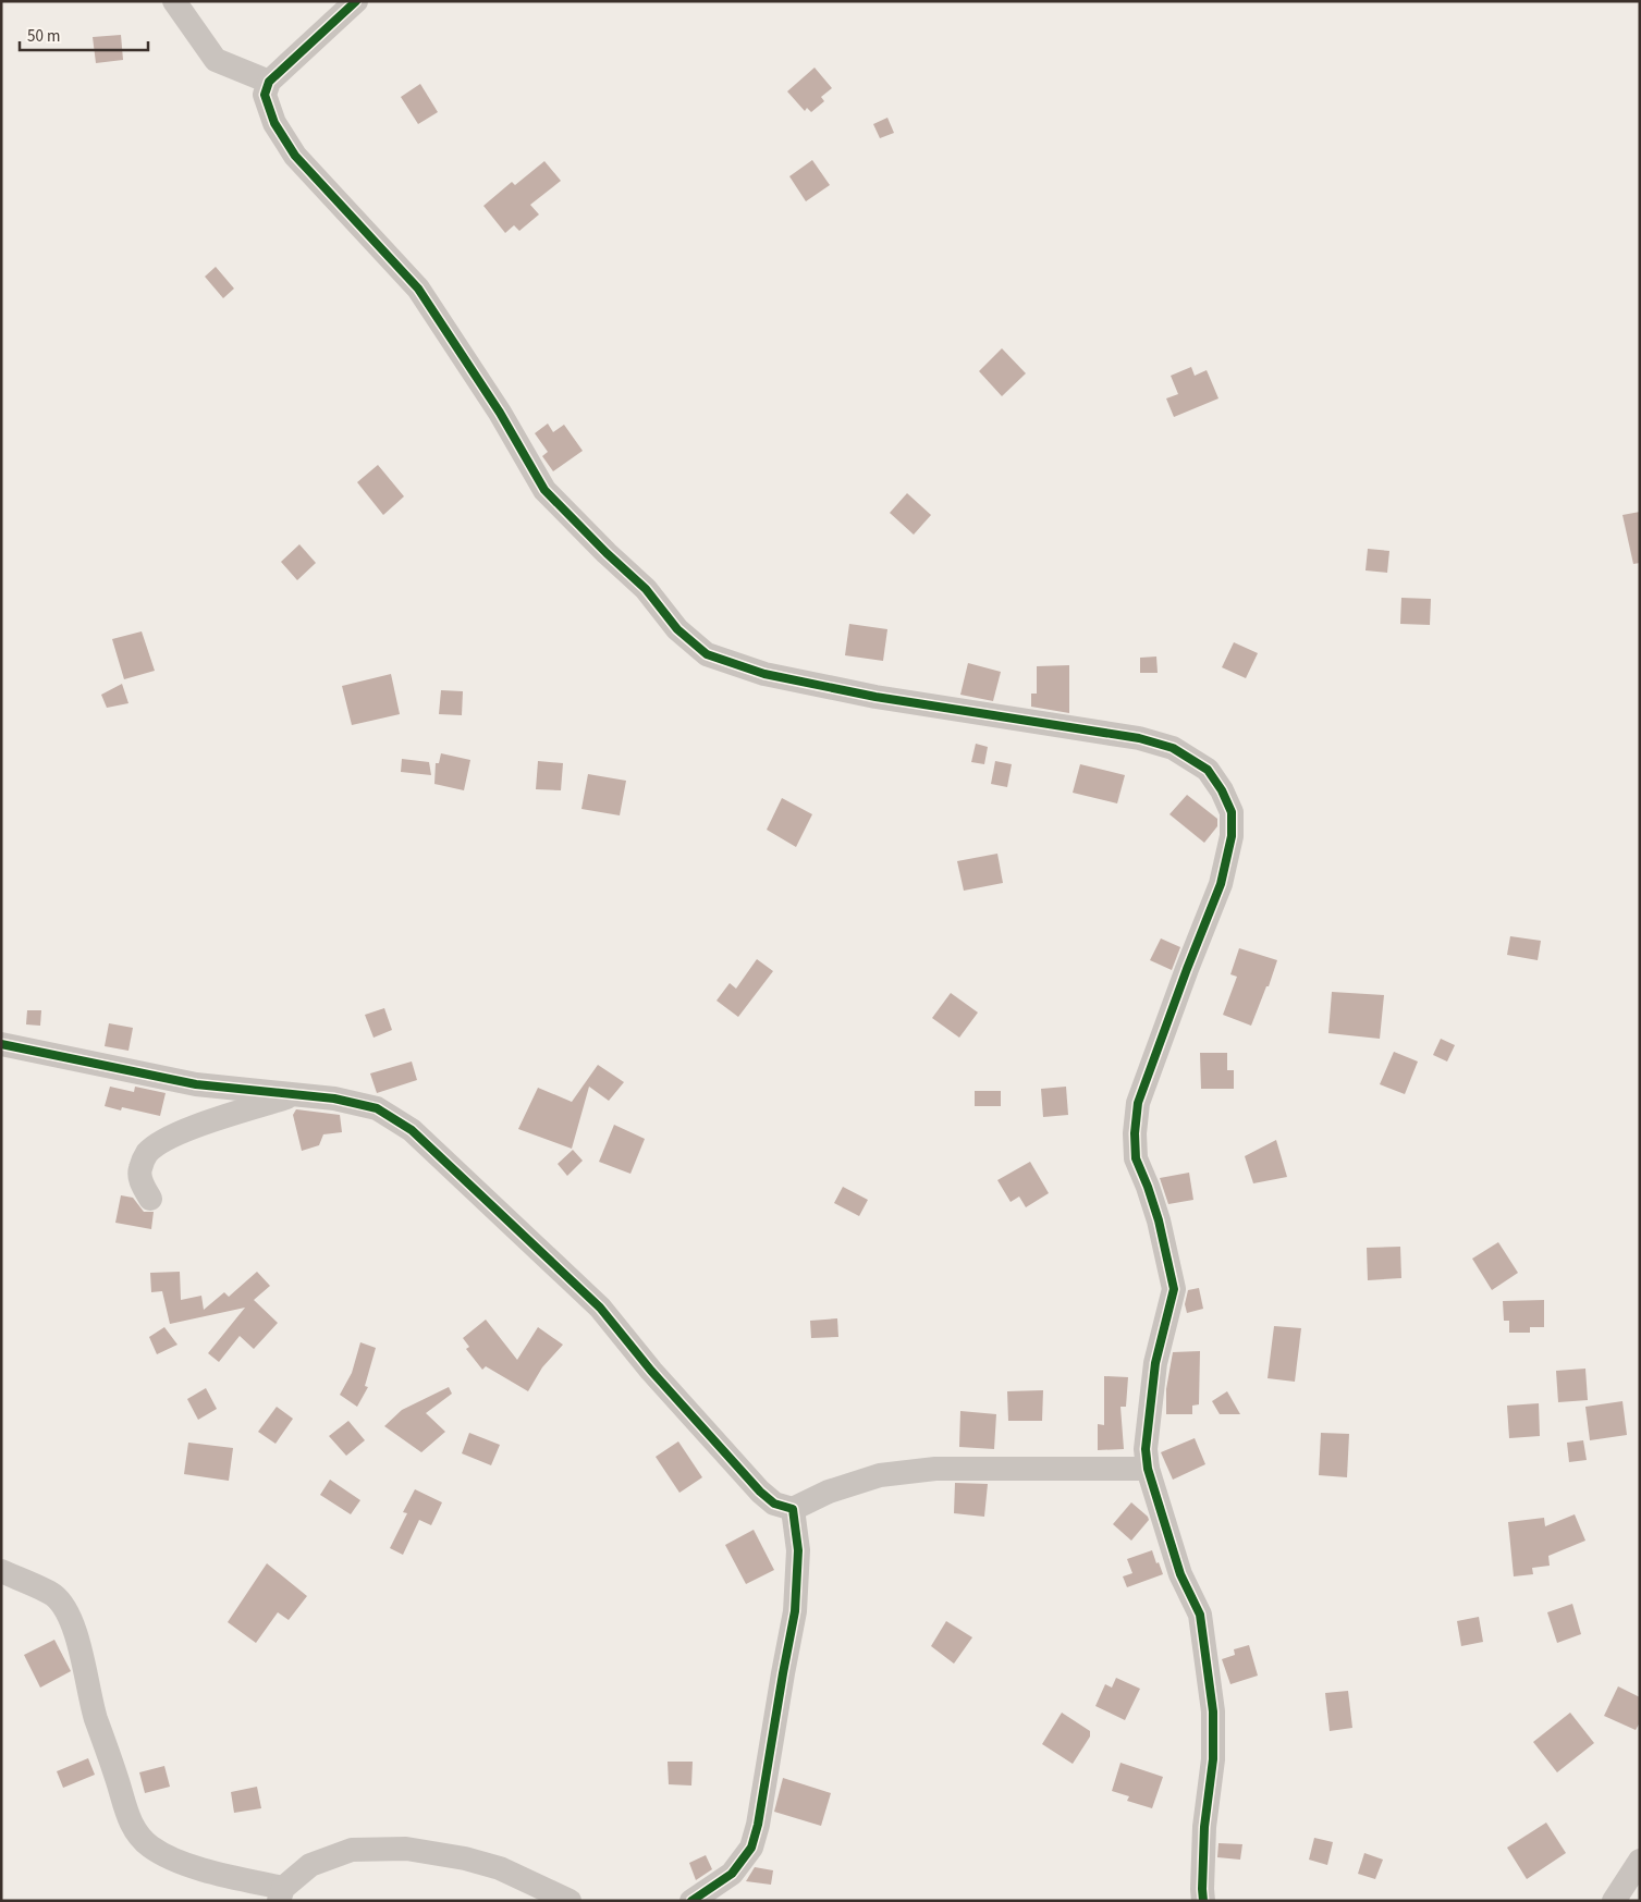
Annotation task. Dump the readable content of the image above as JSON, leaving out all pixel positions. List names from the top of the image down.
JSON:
{
  "scale_bar": "50 m"
}
